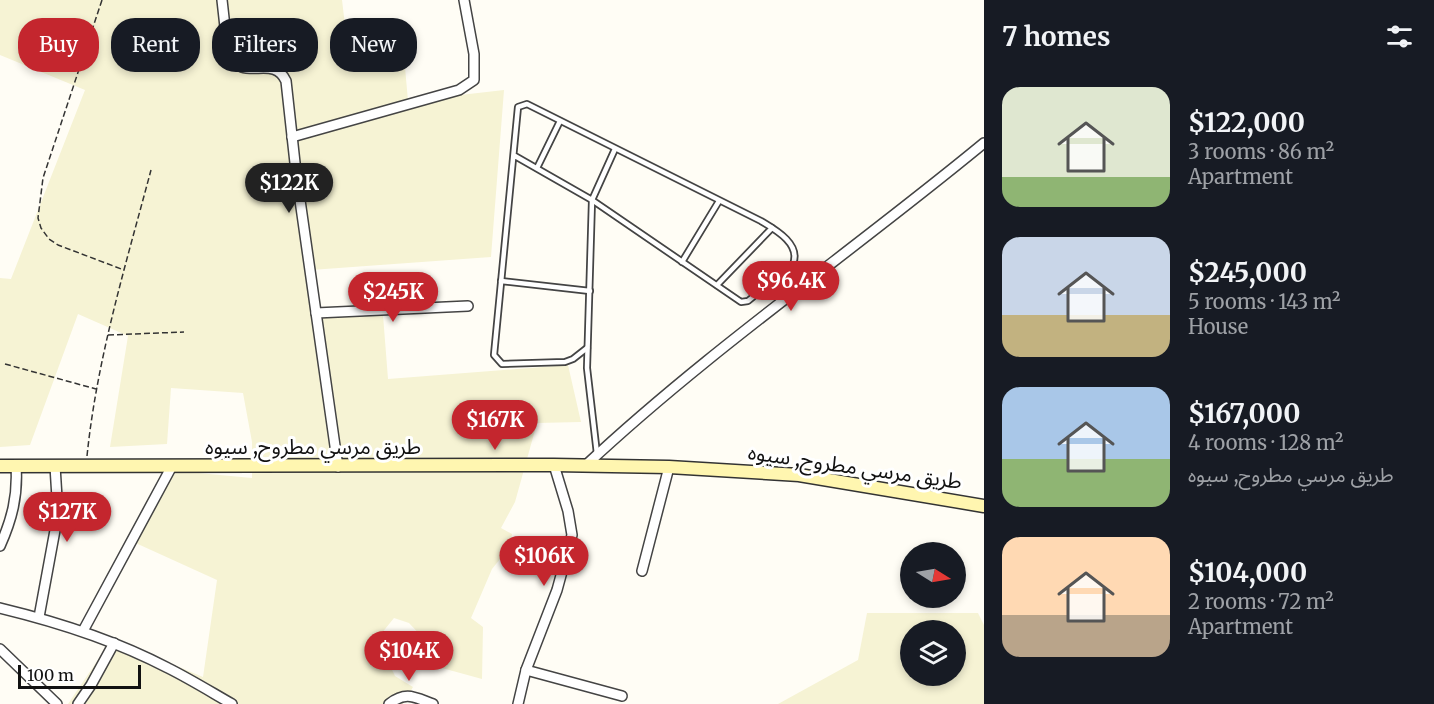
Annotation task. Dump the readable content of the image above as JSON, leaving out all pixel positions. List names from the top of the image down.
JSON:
{
  "streets": {
    "street": ["طريق مرسي مطروح, سيوه"]
  },
  "scale_bar": "100 m",
  "north": "right",
  "page": {
    "heading": "7 homes",
    "chip": [
      "Buy",
      "Rent",
      "Filters",
      "New"
    ],
    "list": [
      {
        "name": "$122,000",
        "note": "3 rooms · 86 m² · Apartment"
      },
      {
        "name": "$245,000",
        "note": "5 rooms · 143 m² · House"
      },
      {
        "name": "$167,000",
        "note": "4 rooms · 128 m² · طريق مرسي مطروح, سيوه"
      },
      {
        "name": "$104,000",
        "note": "2 rooms · 72 m² · Apartment"
      }
    ],
    "price": [
      "$122K",
      "$96.4K",
      "$245K",
      "$167K",
      "$127K",
      "$106K",
      "$104K"
    ],
    "scale": "100 m"
  }
}
